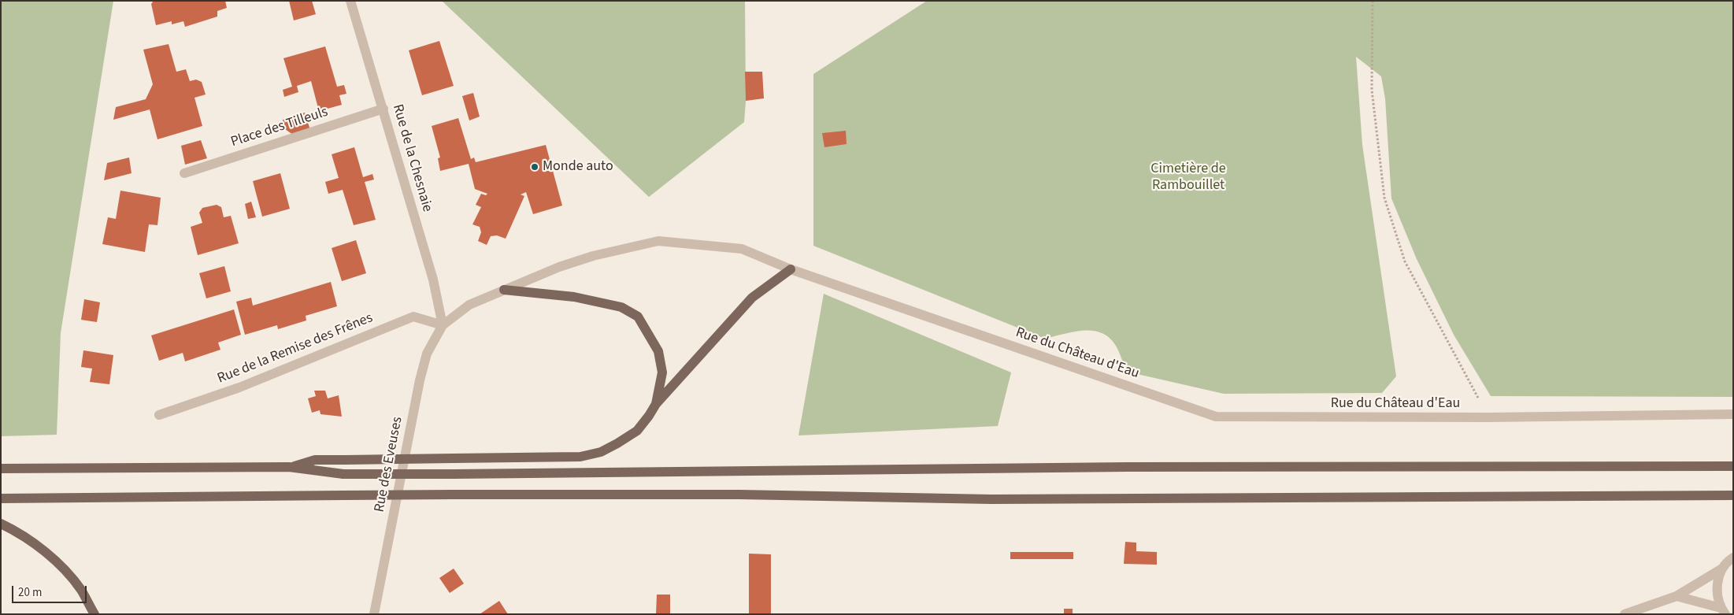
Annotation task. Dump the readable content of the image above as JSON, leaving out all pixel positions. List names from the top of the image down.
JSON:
{
  "streets": {
    "street": [
      "Place des Tilleuls",
      "Rue de la Chesnaie",
      "Rue de la Remise des Frênes",
      "Rue du Château d'Eau",
      "Rue des Eveuses"
    ]
  },
  "crossings": [
    ["Place des Tilleuls", "Rue de la Chesnaie"],
    ["Rue de la Chesnaie", "Rue de la Remise des Frênes"],
    ["Rue de la Chesnaie", "Rue du Château d'Eau"],
    ["Rue de la Chesnaie", "Rue des Eveuses"],
    ["Rue de la Remise des Frênes", "Rue du Château d'Eau"],
    ["Rue de la Remise des Frênes", "Rue des Eveuses"],
    ["Rue du Château d'Eau", "Rue des Eveuses"]
  ],
  "parks": ["Cimetière de Rambouillet"],
  "places": ["Monde auto"],
  "scale_bar": "20 m"
}
